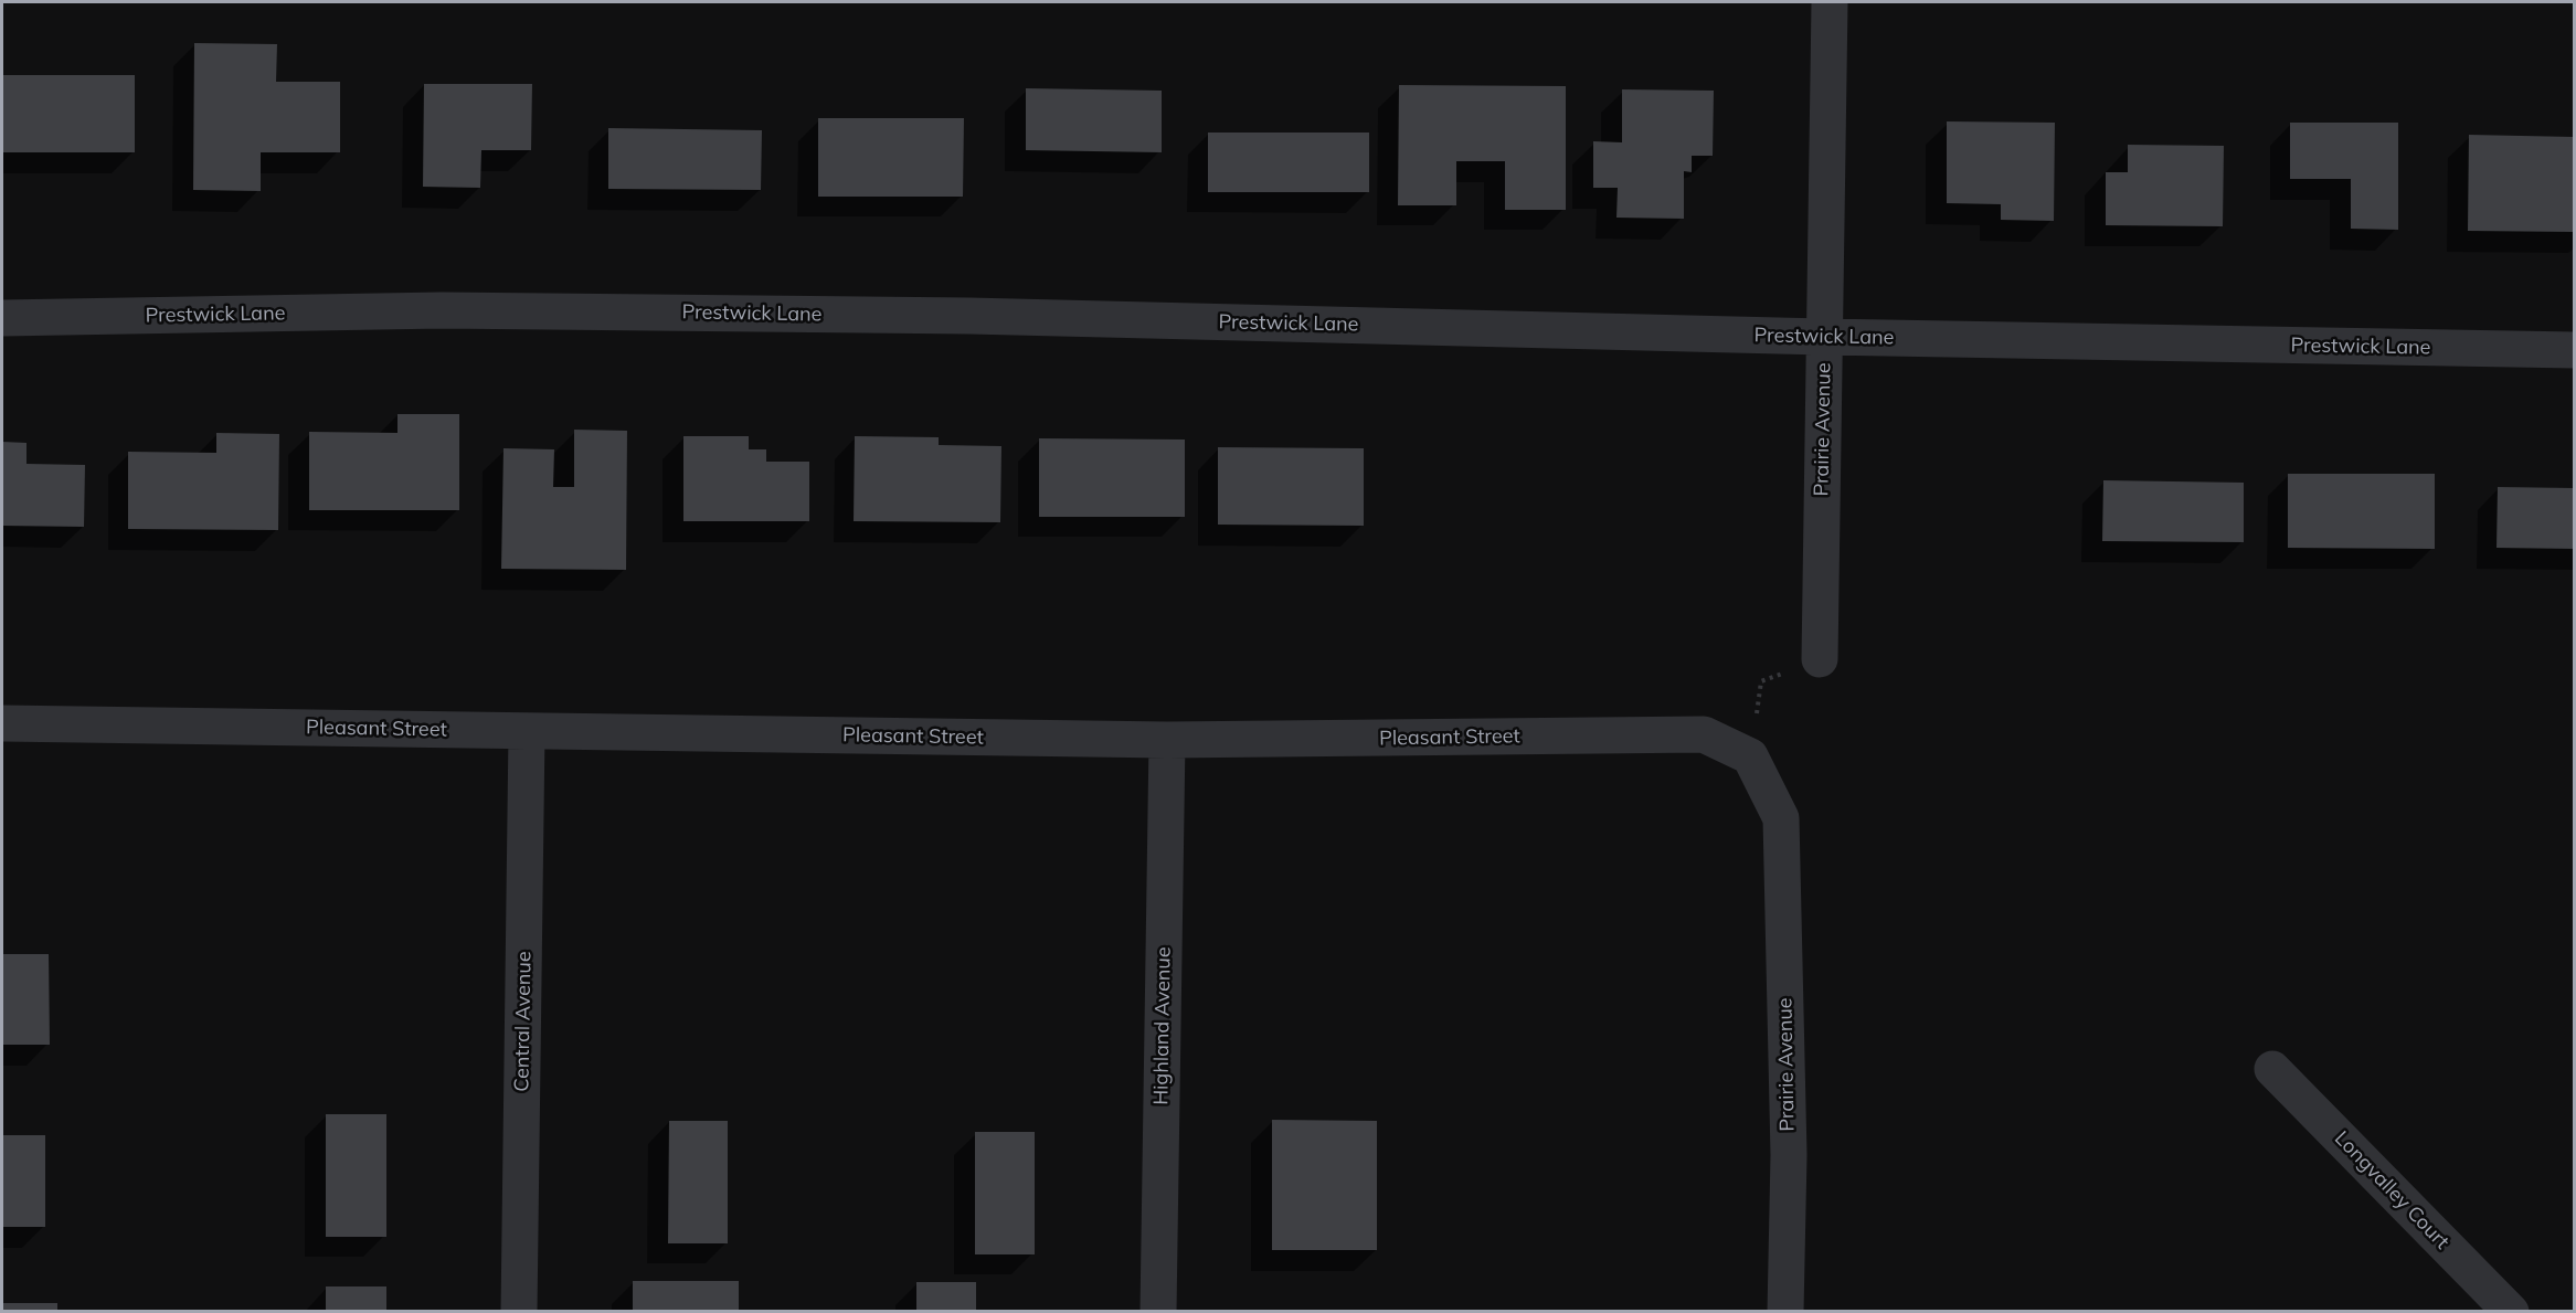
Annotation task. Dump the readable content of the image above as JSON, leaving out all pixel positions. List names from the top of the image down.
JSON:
{
  "streets": {
    "street": [
      "Prestwick Lane",
      "Prairie Avenue",
      "Pleasant Street",
      "Central Avenue",
      "Highland Avenue",
      "Longvalley Court"
    ]
  },
  "crossings": [
    ["Prestwick Lane", "Prairie Avenue"],
    ["Prairie Avenue", "Pleasant Street"],
    ["Pleasant Street", "Central Avenue"],
    ["Pleasant Street", "Highland Avenue"]
  ]
}
